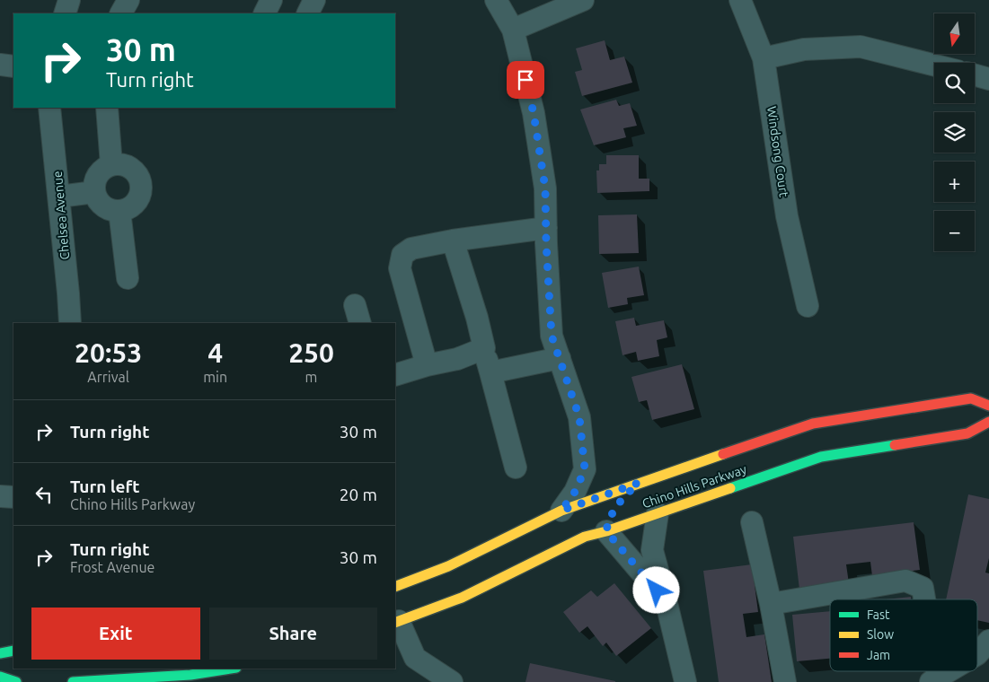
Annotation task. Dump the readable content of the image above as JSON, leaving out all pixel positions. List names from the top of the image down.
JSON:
{
  "streets": {
    "main road": ["Chino Hills Parkway"],
    "street": ["Windsong Court", "Chelsea Avenue"]
  },
  "legend": ["Fast", "Slow", "Jam"],
  "north": "bottom",
  "page": {
    "map_buttons": ["+", "−"],
    "turn": ["30 m", "Turn right"],
    "eta": [
      "20:53",
      "Arrival",
      "4",
      "min",
      "250",
      "m"
    ],
    "list": [
      {
        "name": "Turn right",
        "value": "30 m"
      },
      {
        "name": "Turn left",
        "note": "Chino Hills Parkway",
        "value": "20 m"
      },
      {
        "name": "Turn right",
        "note": "Frost Avenue",
        "value": "30 m"
      }
    ],
    "buttons": ["Exit", "Share"]
  }
}
